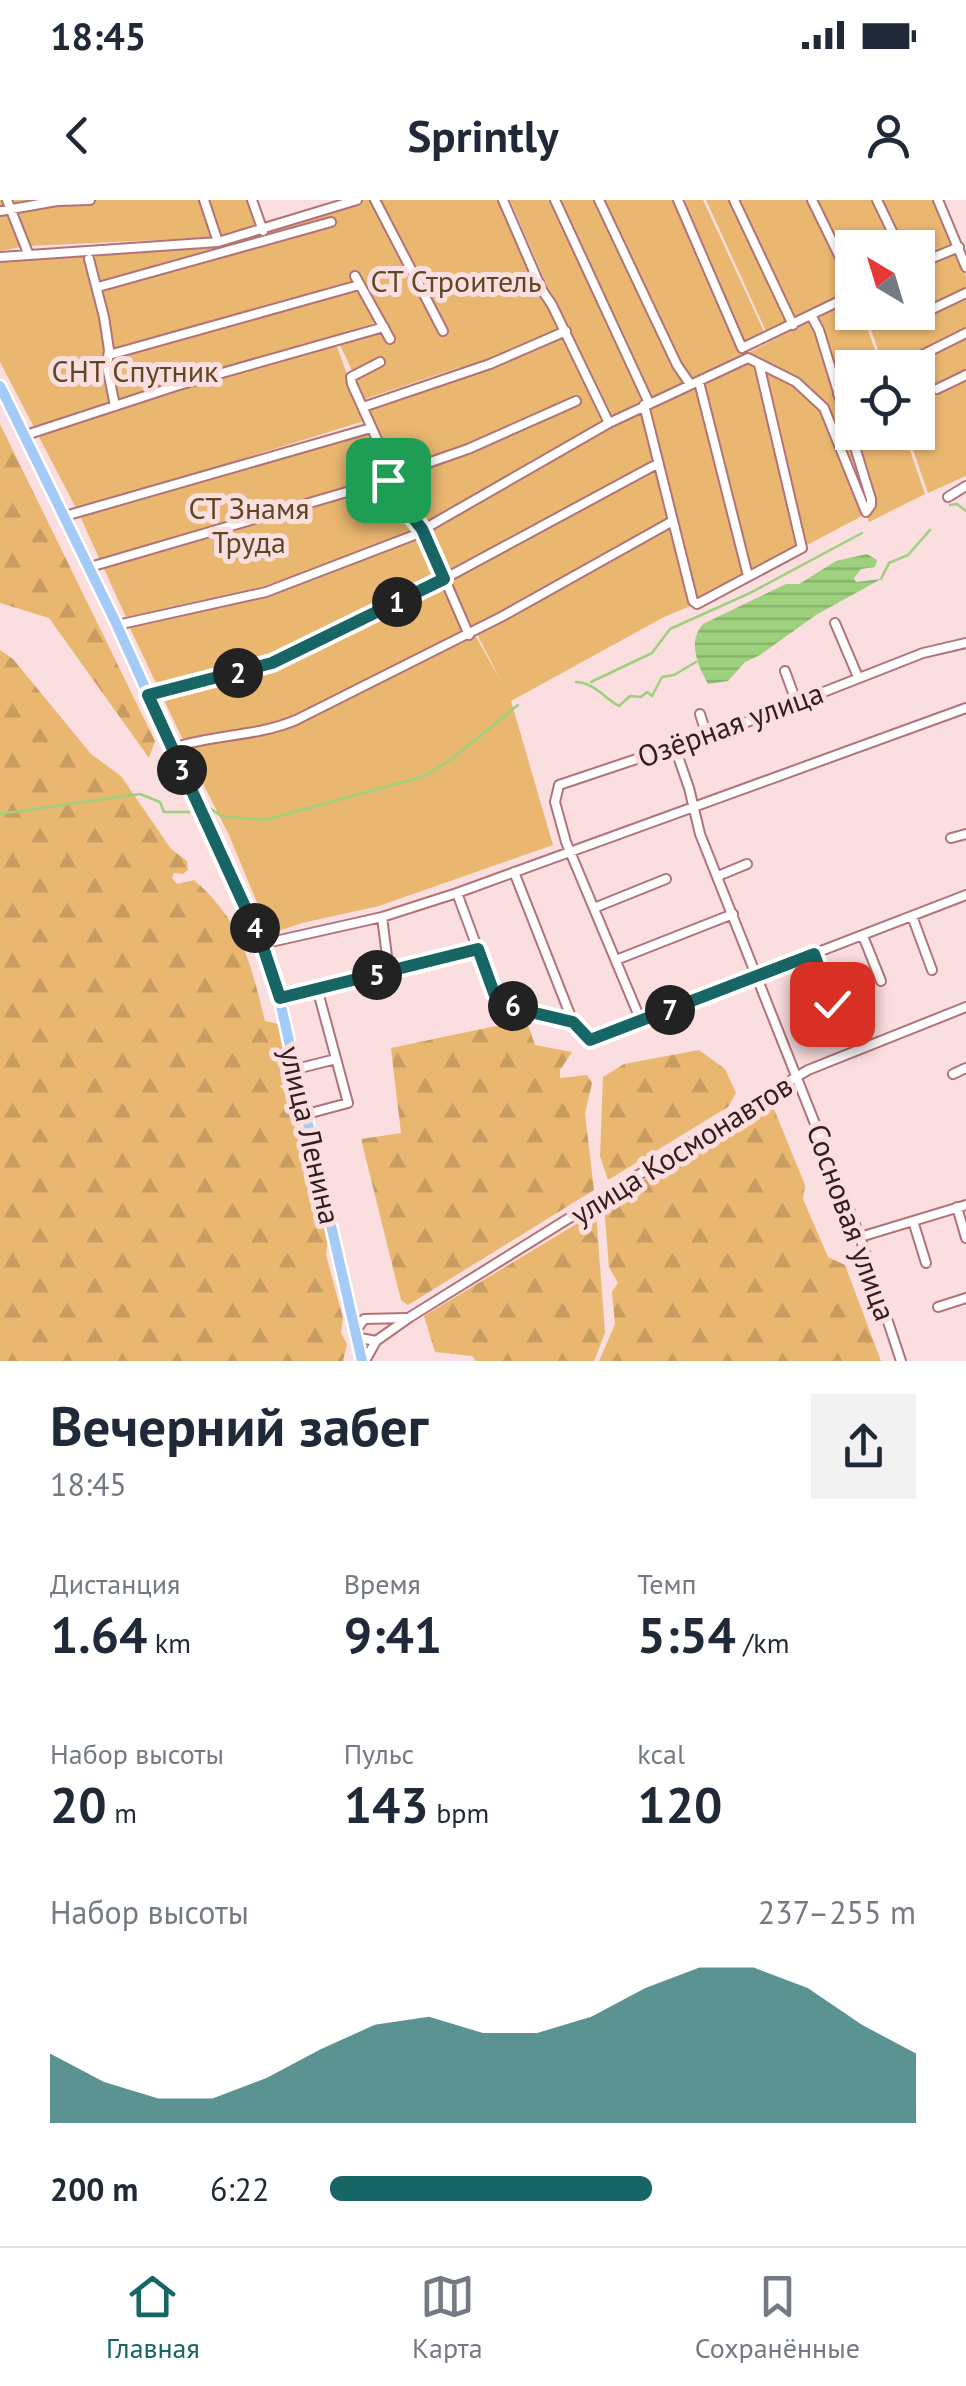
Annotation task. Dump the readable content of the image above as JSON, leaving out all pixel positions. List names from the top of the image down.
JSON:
{
  "streets": {
    "main road": ["улица Ленина"],
    "street": ["Озёрная улица", "улица Космонавтов", "Сосновая улица"]
  },
  "crossings": [
    ["Озёрная улица", "Сосновая улица"],
    ["улица Космонавтов", "Сосновая улица"]
  ],
  "parks": ["СТ Строитель", "СНТ Спутник", "СТ Знамя Труда"],
  "north": "top left",
  "page": {
    "status": "18:45",
    "header": "Sprintly",
    "pins": [
      "1",
      "2",
      "3",
      "4",
      "5",
      "6",
      "7"
    ],
    "heading": ["Вечерний забег", "18:45"],
    "stats": [
      ["Дистанция", "1.64 km"],
      ["Время", "9:41"],
      ["Темп", "5:54 /km"],
      ["Набор высоты", "20 m"],
      ["Пульс", "143 bpm"],
      ["kcal", "120"]
    ],
    "chart": ["Набор высоты", "237–255 m"],
    "list": [
      {
        "name": "200 m",
        "note": "6:22"
      }
    ],
    "tabs": ["Главная", "Карта", "Сохранённые"]
  }
}
